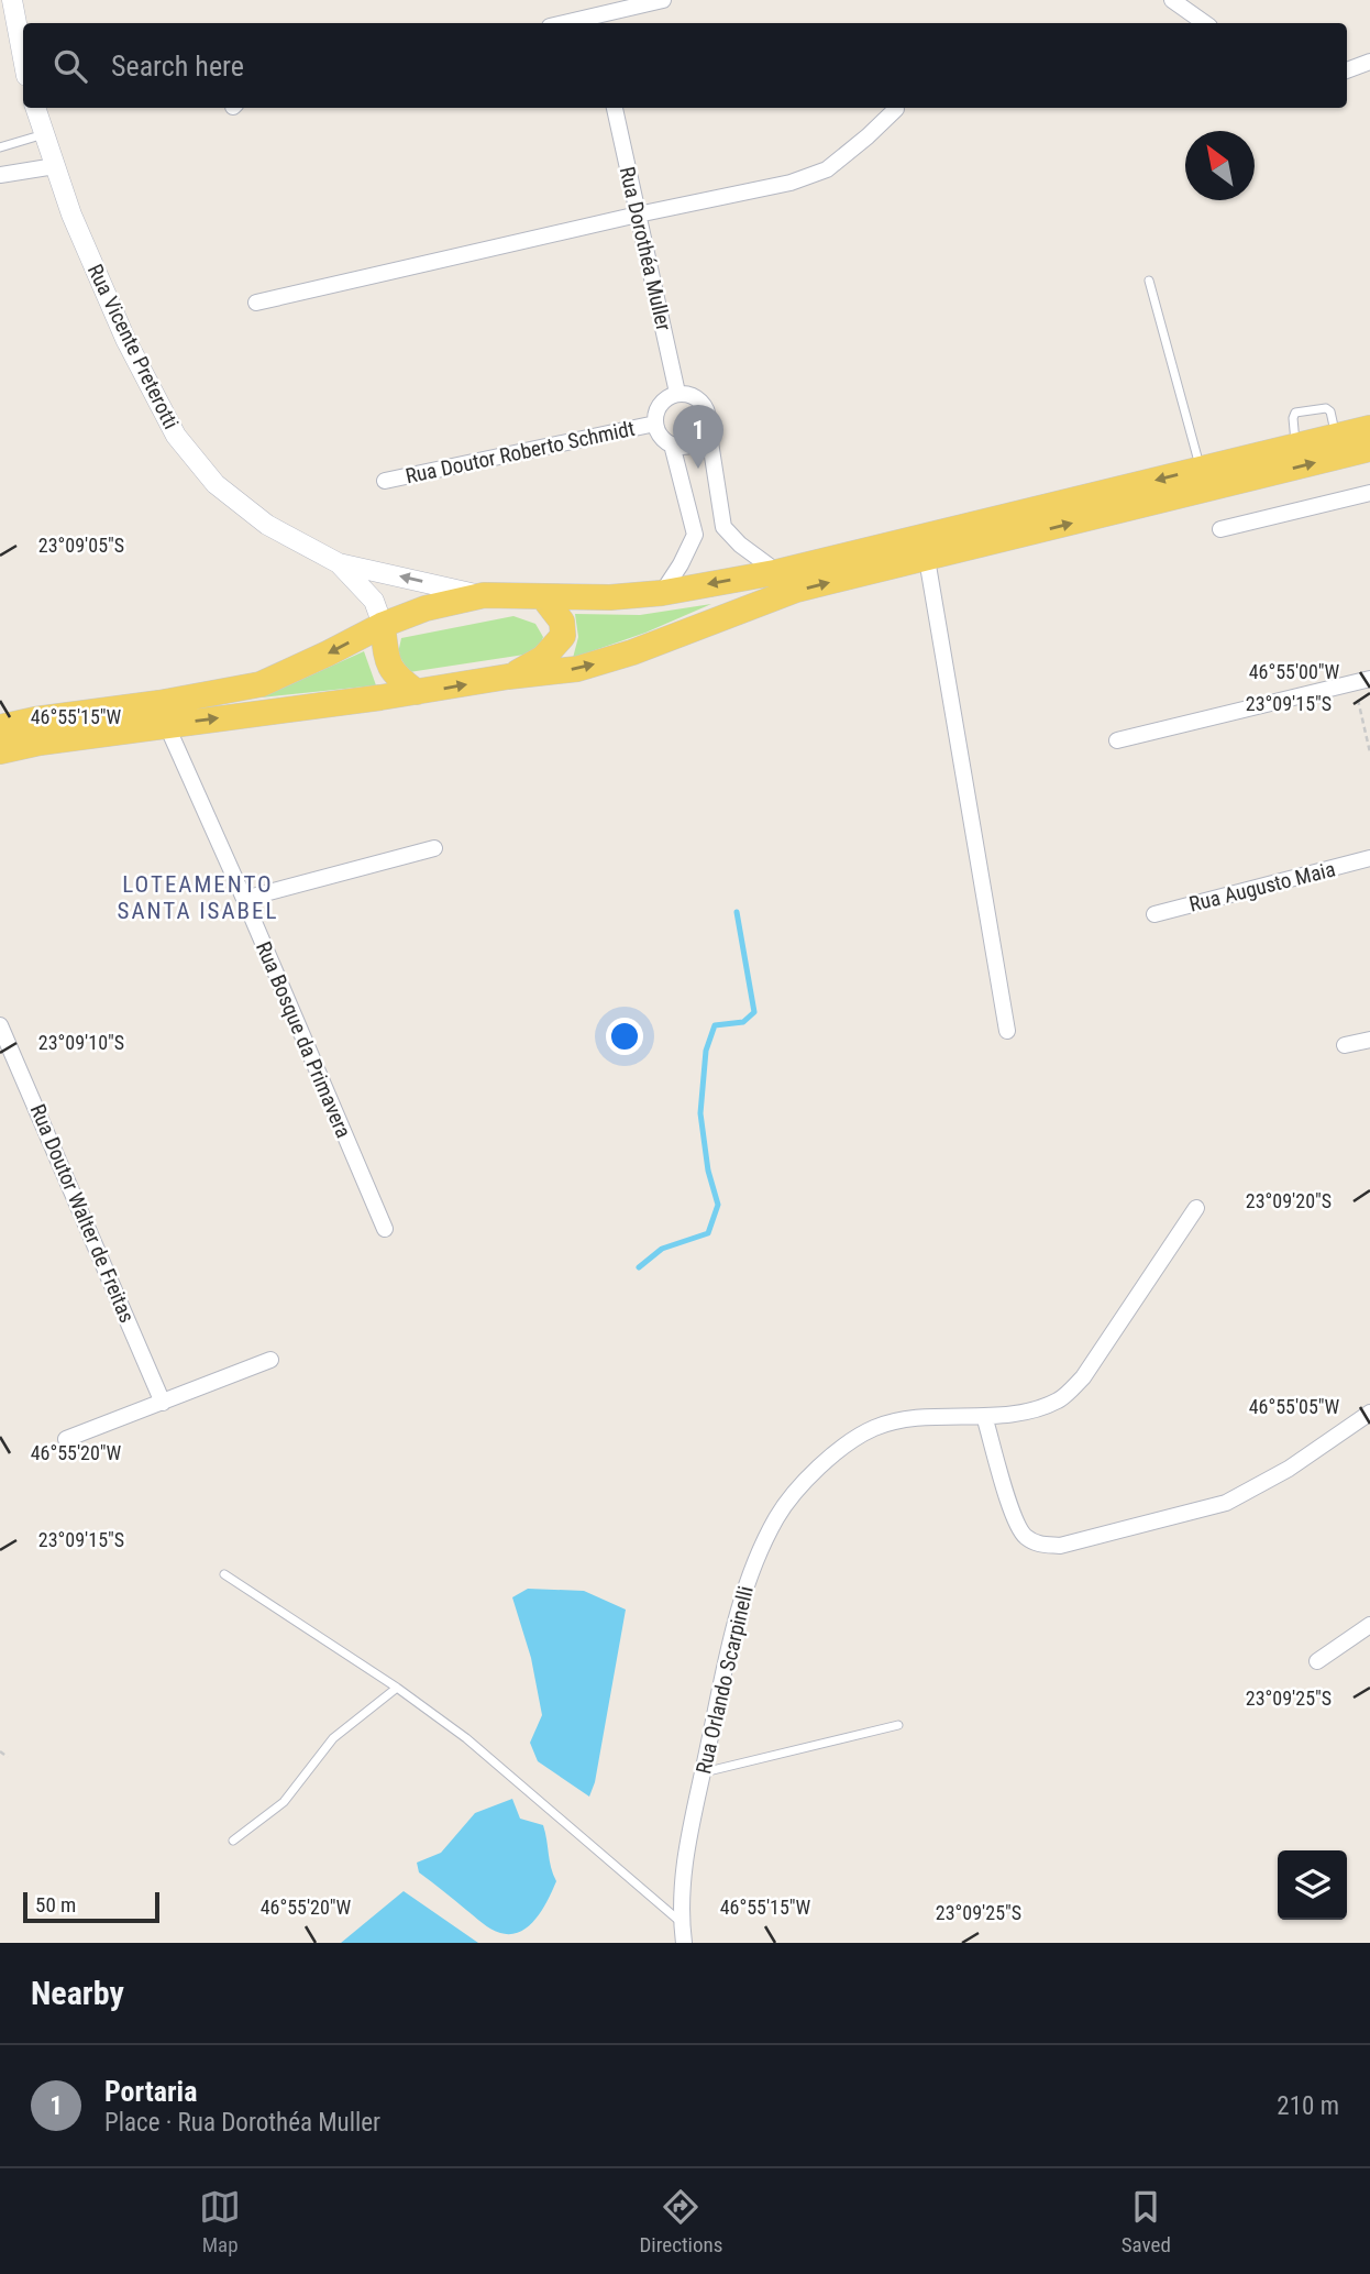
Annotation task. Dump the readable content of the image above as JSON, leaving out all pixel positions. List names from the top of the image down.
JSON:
{
  "streets": {
    "street": [
      "Rua Dorothéa Muller",
      "Rua Vicente Preterotti",
      "Rua Doutor Roberto Schmidt",
      "Rua Augusto Maia",
      "Rua Bosque da Primavera",
      "Rua Doutor Walter de Freitas",
      "Rua Orlando Scarpinelli"
    ]
  },
  "crossings": [
    ["Rua Dorothéa Muller", "Rua Doutor Roberto Schmidt"]
  ],
  "districts": ["LOTEAMENTO SANTA ISABEL"],
  "scale_bar": "50 m",
  "north": "top left",
  "page": {
    "search": "Search here",
    "pins": "1",
    "scale": "50 m",
    "heading": "Nearby",
    "list": [
      {
        "mark": "1",
        "name": "Portaria",
        "note": "Place · Rua Dorothéa Muller",
        "value": "210 m"
      }
    ],
    "nav": ["Map", "Directions", "Saved"]
  },
  "coordinates": [
    "23°09'05\"S",
    "46°55'00\"W",
    "23°09'15\"S",
    "46°55'15\"W",
    "23°09'10\"S",
    "23°09'20\"S",
    "46°55'05\"W",
    "46°55'20\"W",
    "23°09'25\"S"
  ]
}
